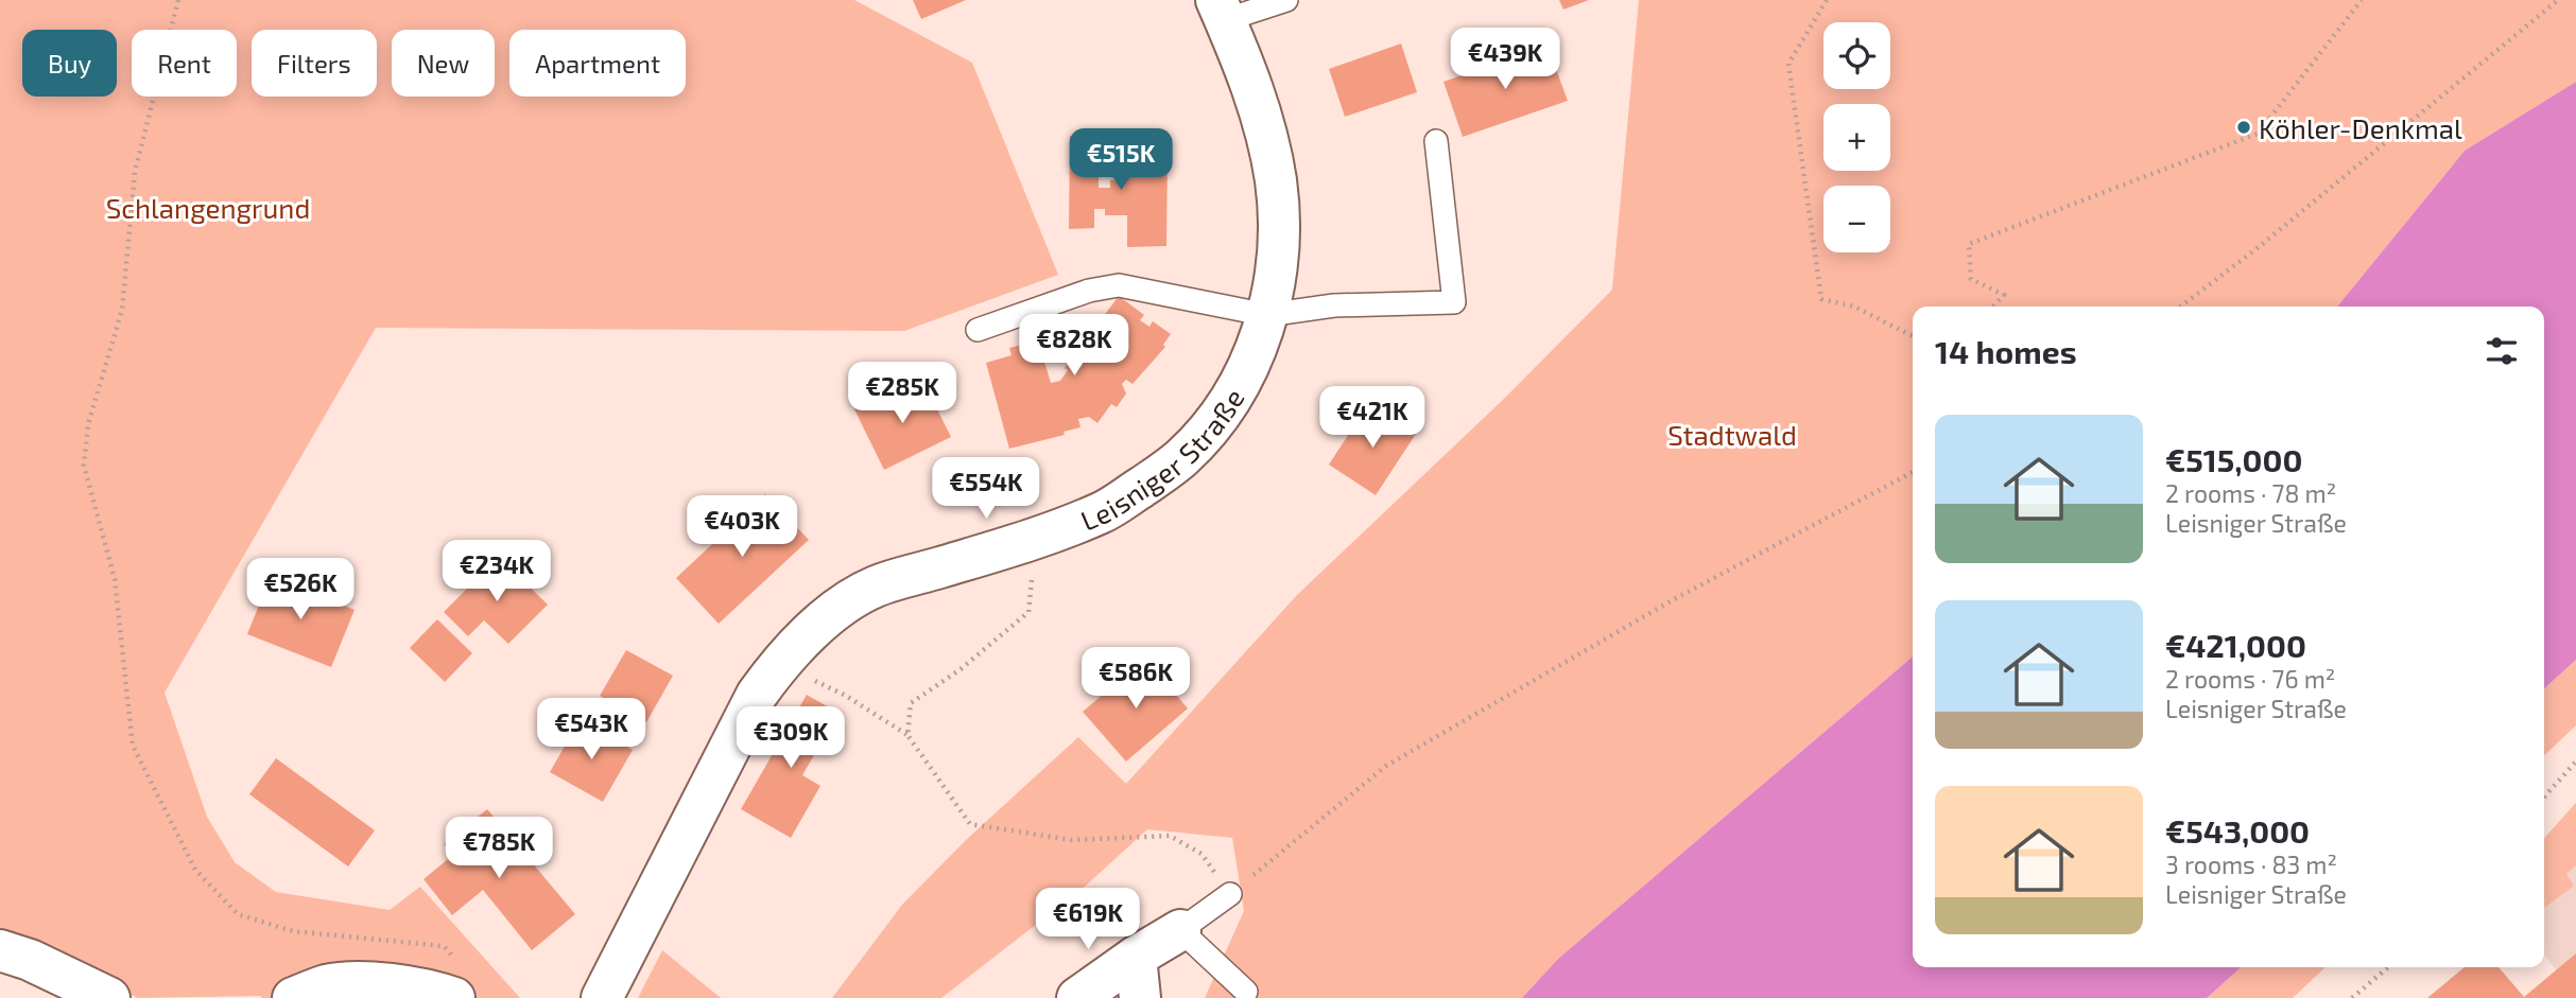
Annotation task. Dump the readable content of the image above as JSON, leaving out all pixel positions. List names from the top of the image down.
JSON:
{
  "streets": {
    "main road": ["Leisniger Straße"]
  },
  "parks": ["Schlangengrund", "Stadtwald"],
  "places": ["Köhler-Denkmal"],
  "page": {
    "map_buttons": ["+", "−"],
    "price": [
      "€439K",
      "€515K",
      "€828K",
      "€285K",
      "€421K",
      "€554K",
      "€403K",
      "€234K",
      "€526K",
      "€586K",
      "€543K",
      "€309K",
      "€785K",
      "€619K"
    ],
    "chip": [
      "Buy",
      "Rent",
      "Filters",
      "New",
      "Apartment"
    ],
    "heading": "14 homes",
    "list": [
      {
        "name": "€515,000",
        "note": "2 rooms · 78 m² · Leisniger Straße"
      },
      {
        "name": "€421,000",
        "note": "2 rooms · 76 m² · Leisniger Straße"
      },
      {
        "name": "€543,000",
        "note": "3 rooms · 83 m² · Leisniger Straße"
      }
    ]
  }
}
